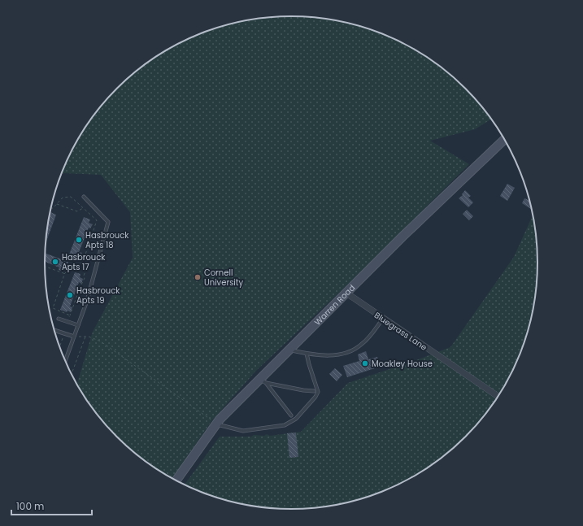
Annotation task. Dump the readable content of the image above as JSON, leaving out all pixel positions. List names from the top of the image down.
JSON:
{
  "streets": {
    "street": ["Warren Road", "Bluegrass Lane"]
  },
  "crossings": [
    ["Warren Road", "Bluegrass Lane"]
  ],
  "places": [
    "Hasbrouck Apts 18",
    "Hasbrouck Apts 17",
    "Cornell University",
    "Hasbrouck Apts 19",
    "Moakley House"
  ],
  "scale_bar": "100 m"
}
